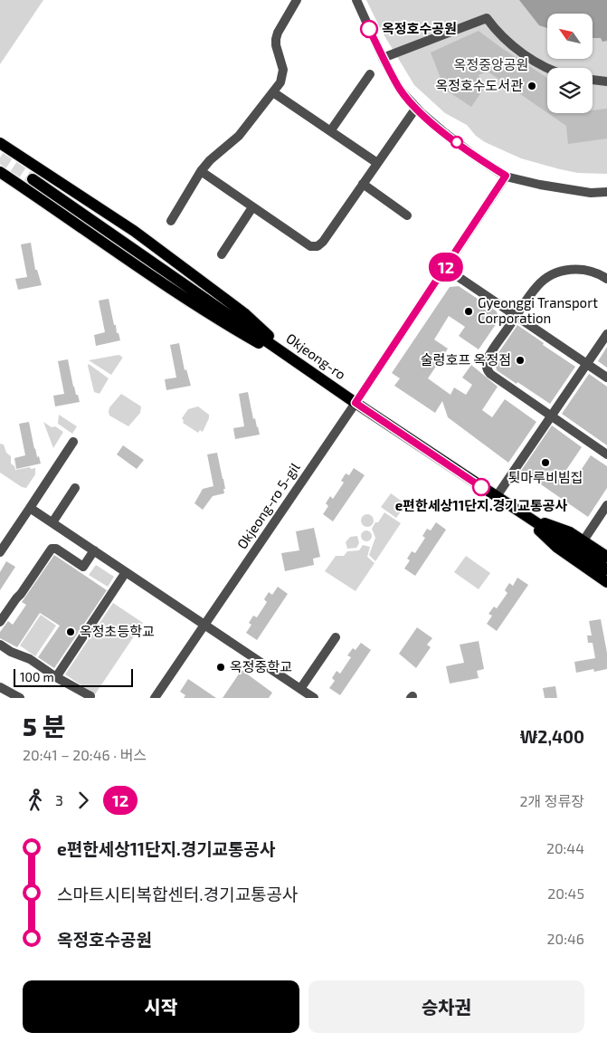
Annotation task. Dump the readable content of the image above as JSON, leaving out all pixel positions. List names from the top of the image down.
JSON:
{
  "streets": {
    "main road": ["Okjeong-ro"],
    "street": ["Okjeong-ro 5-gil"]
  },
  "crossings": [
    ["Okjeong-ro", "Okjeong-ro 5-gil"]
  ],
  "parks": ["옥정중앙공원"],
  "places": [
    "옥정호수공원",
    "옥정호수도서관",
    "Gyeonggi Transport Corporation",
    "술렁호프 옥정점",
    "툇마루비빔집",
    "e편한세상11단지.경기교통공사",
    "옥정초등학교",
    "옥정중학교"
  ],
  "lines": ["bus line 12"],
  "scale_bar": "100 m",
  "north": "top left",
  "page": {
    "on_map": "12",
    "scale": "100 m",
    "heading": ["5 분", "20:41 – 20:46 · 버스", "₩2,400"],
    "legs": ["3", "12", "2개 정류장"],
    "list": [
      {
        "name": "e편한세상11단지.경기교통공사",
        "value": "20:44"
      },
      {
        "name": "스마트시티복합센터.경기교통공사",
        "value": "20:45"
      },
      {
        "name": "옥정호수공원",
        "value": "20:46"
      }
    ],
    "buttons": ["시작", "승차권"]
  }
}
